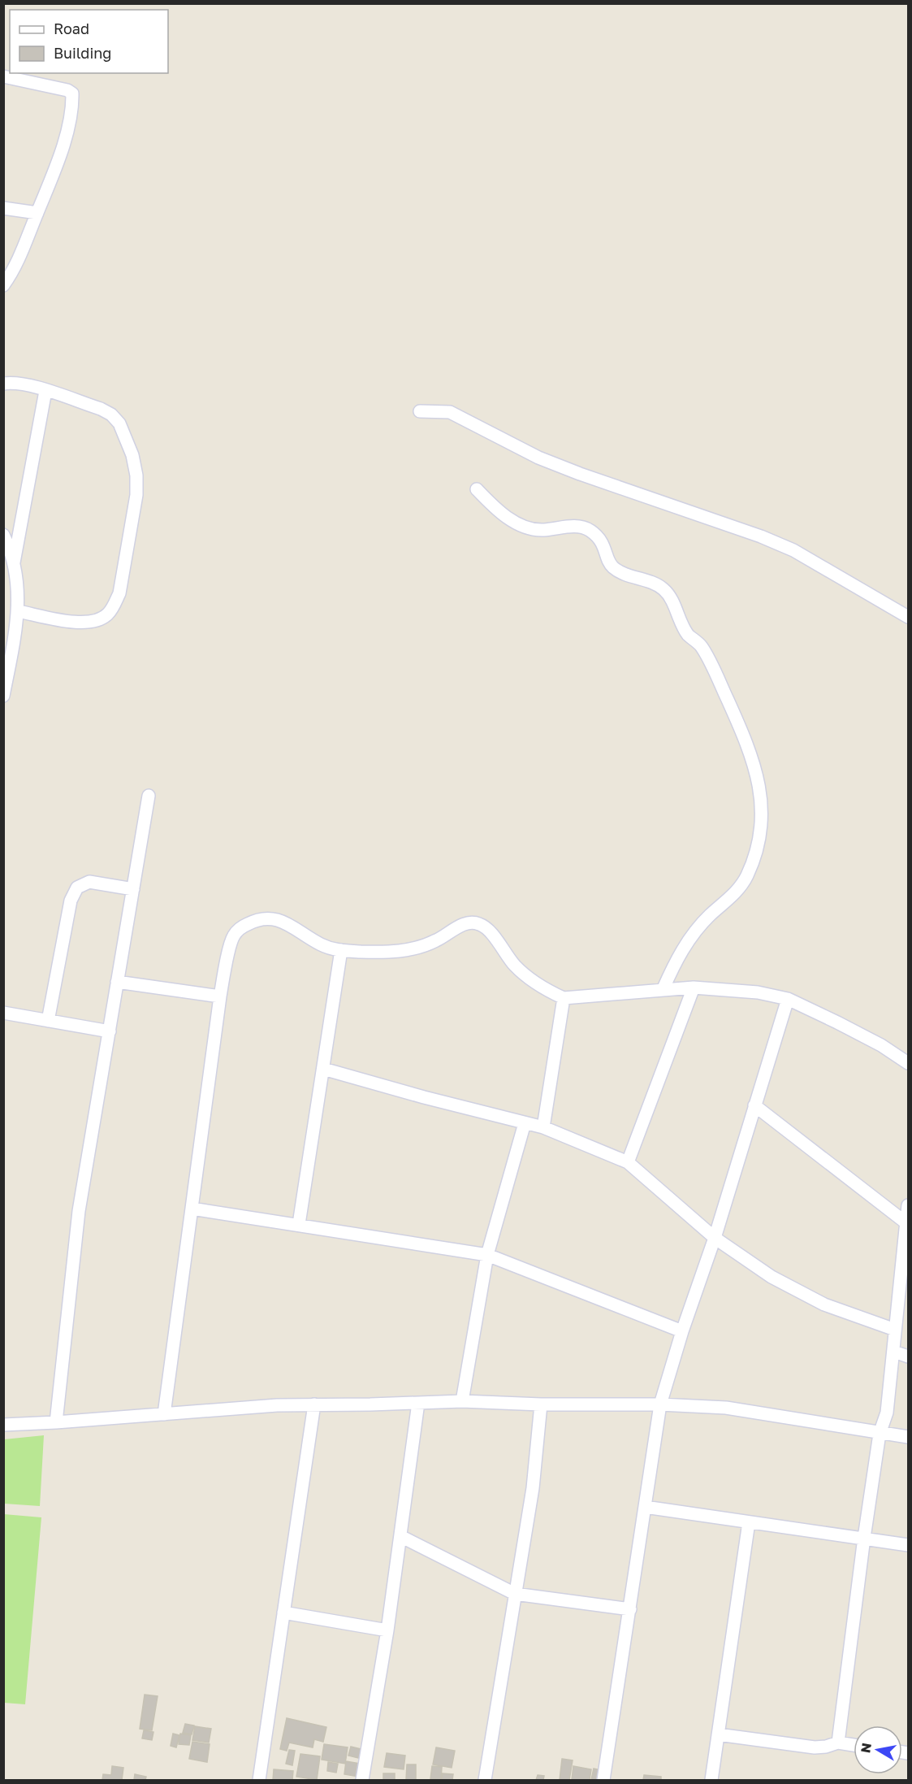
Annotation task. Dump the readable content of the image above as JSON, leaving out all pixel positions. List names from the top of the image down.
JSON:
{
  "legend": ["Road", "Building"],
  "north": "left"
}
